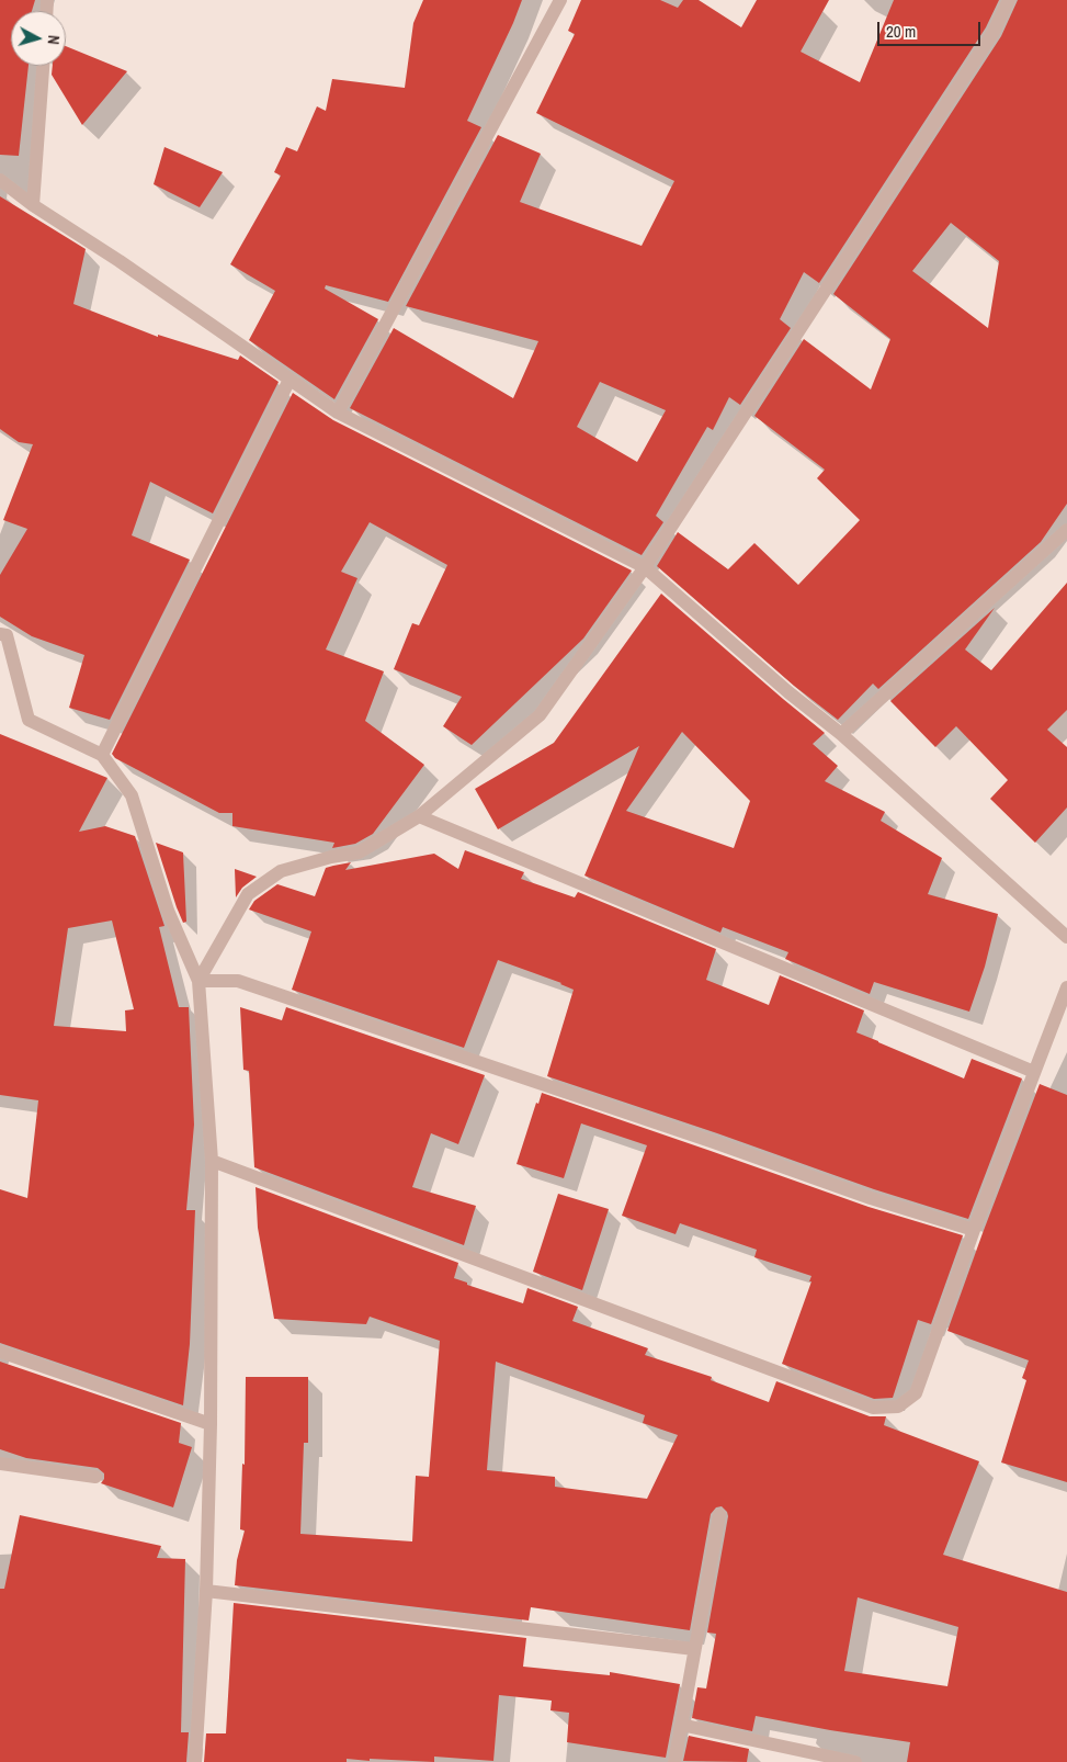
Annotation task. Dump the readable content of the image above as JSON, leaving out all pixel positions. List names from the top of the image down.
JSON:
{
  "scale_bar": "20 m",
  "north": "right"
}
